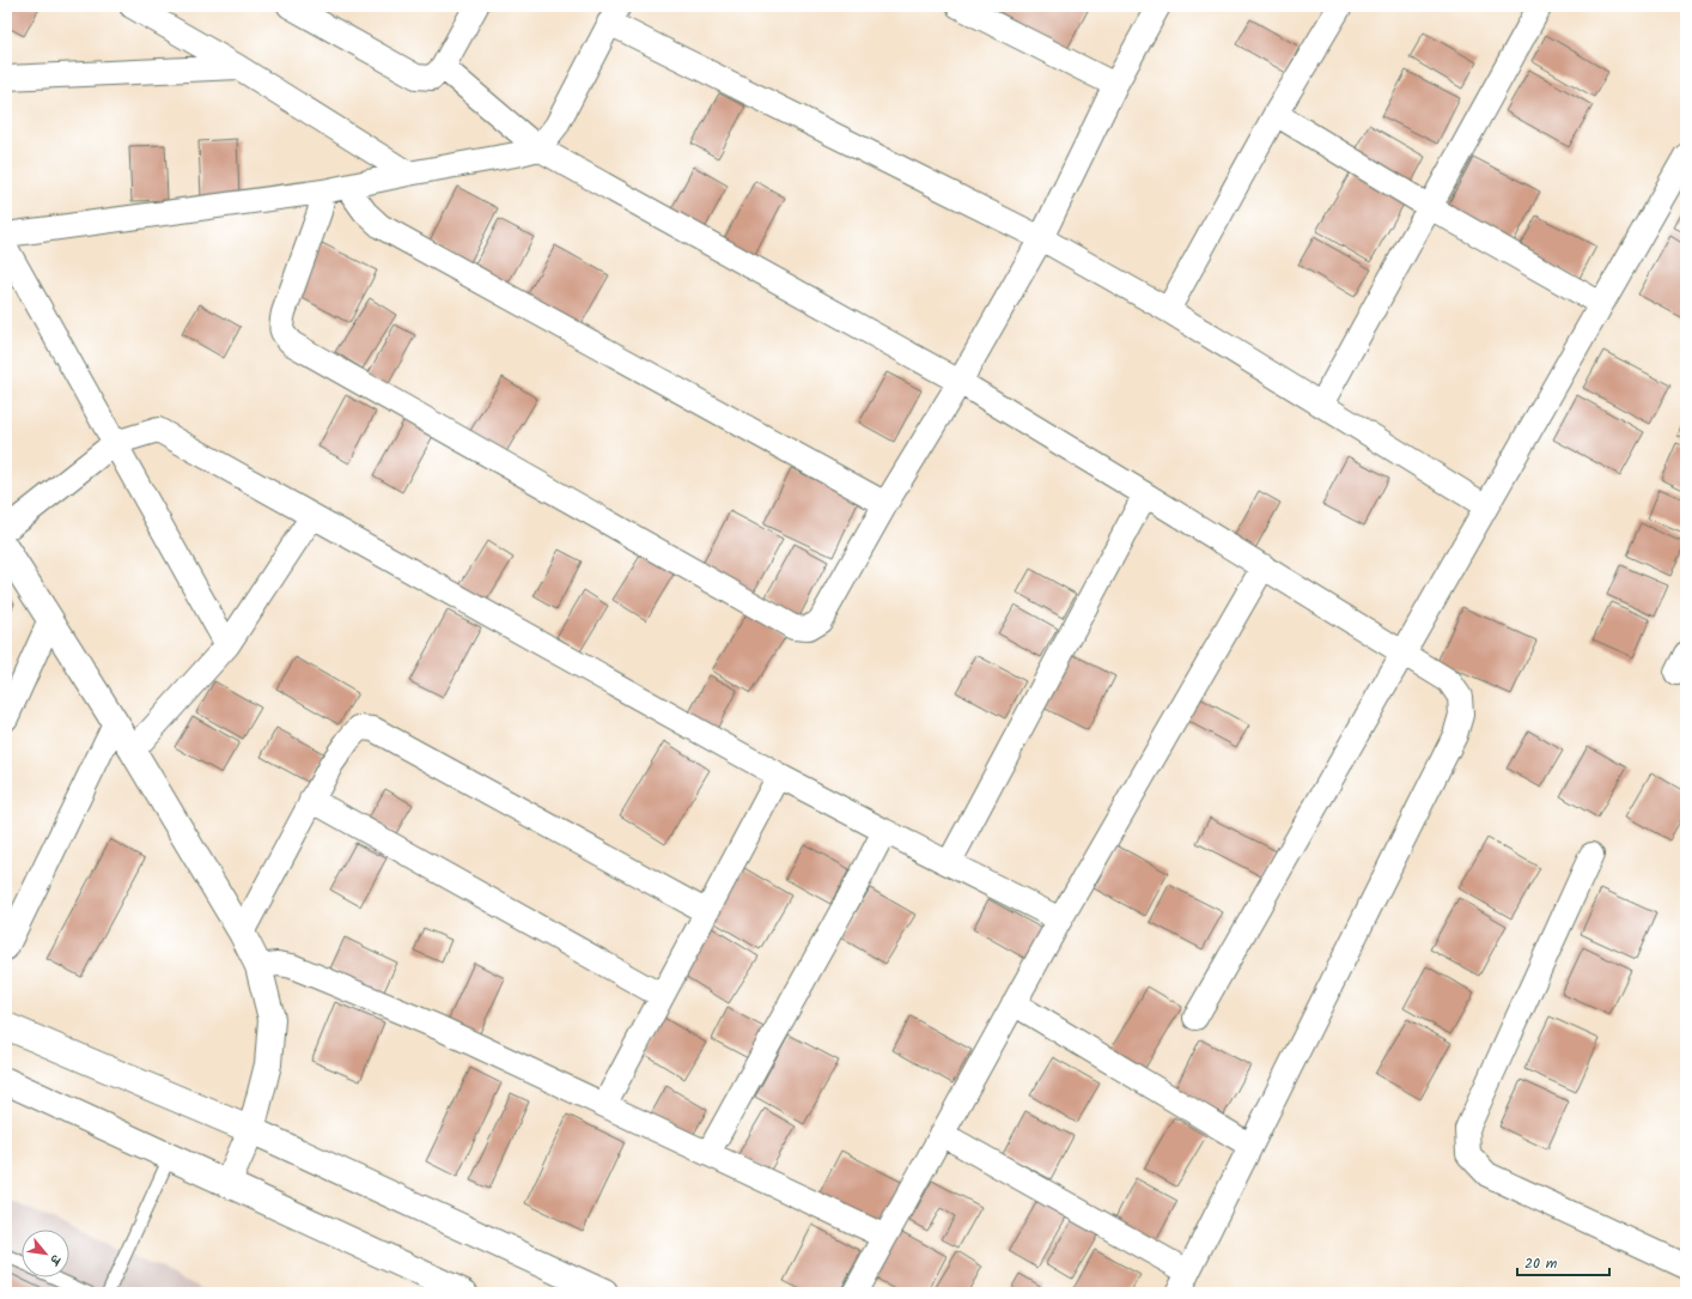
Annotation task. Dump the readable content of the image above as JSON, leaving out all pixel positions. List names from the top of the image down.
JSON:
{
  "scale_bar": "20 m",
  "north": "bottom right"
}
